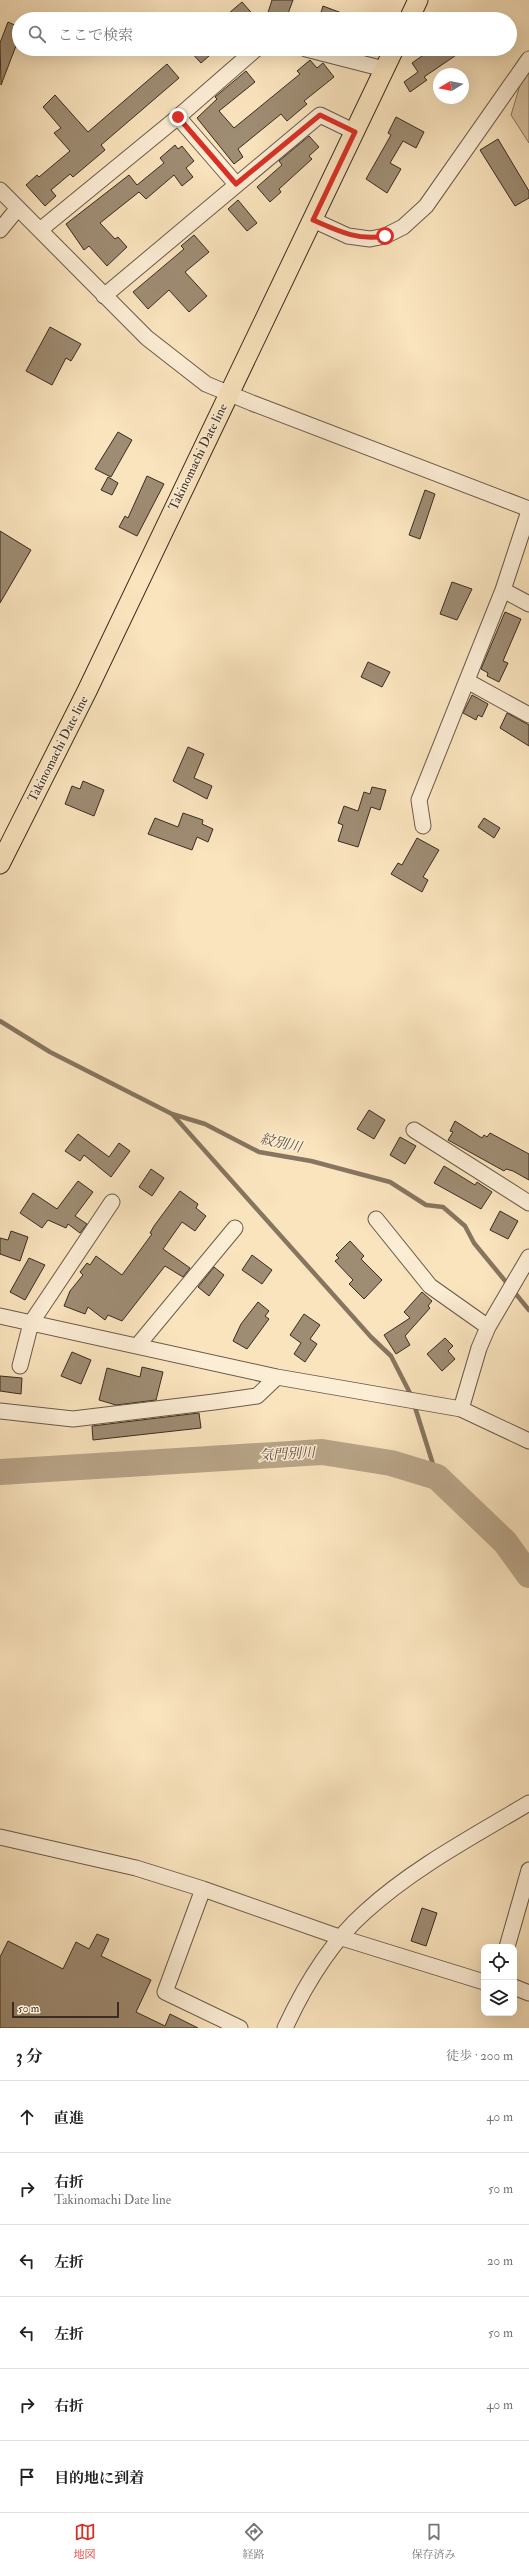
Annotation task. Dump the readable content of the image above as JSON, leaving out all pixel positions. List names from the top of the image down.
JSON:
{
  "streets": {
    "main road": ["Takinomachi Date line"]
  },
  "water": ["紋別川", "気門別川"],
  "scale_bar": "50 m",
  "north": "left",
  "page": {
    "search": "ここで検索",
    "scale": "50 m",
    "heading": ["3 分", "徒歩 · 200 m"],
    "list": [
      ["直進", "40 m"],
      ["右折", "Takinomachi Date line", "50 m"],
      ["左折", "20 m"],
      ["左折", "50 m"],
      ["右折", "40 m"],
      "目的地に到着"
    ],
    "nav": ["地図", "経路", "保存済み"]
  }
}
